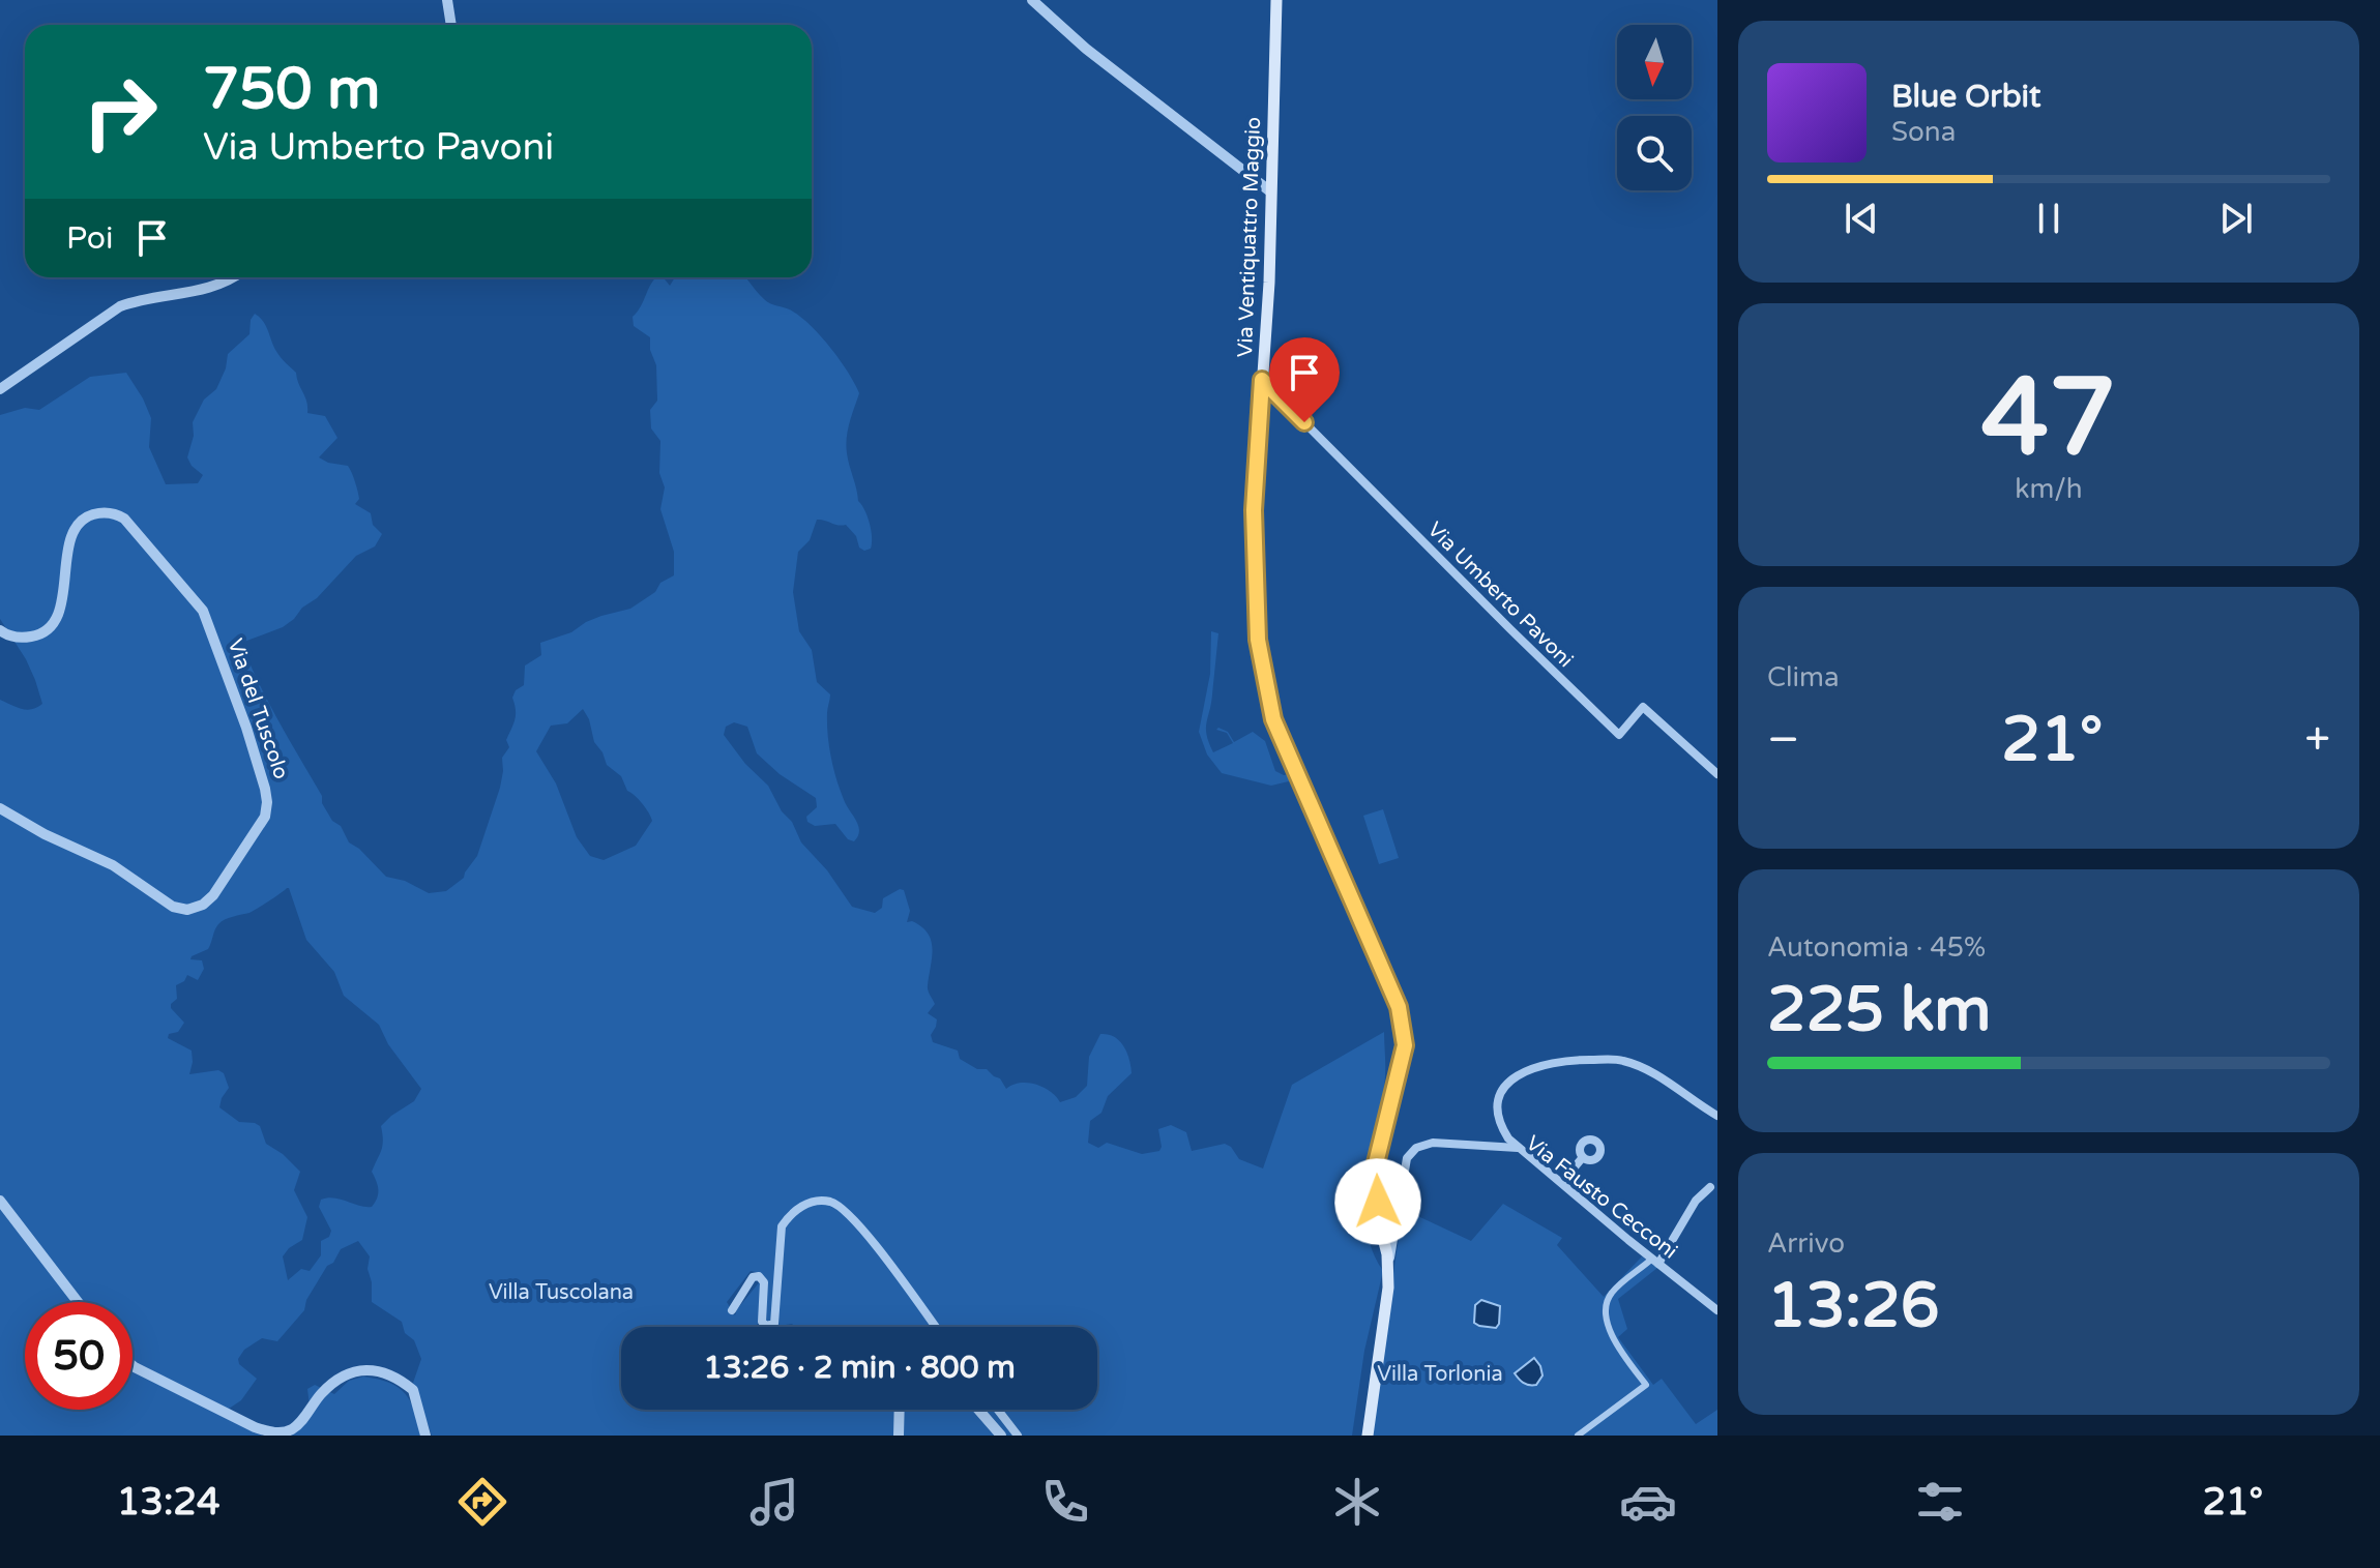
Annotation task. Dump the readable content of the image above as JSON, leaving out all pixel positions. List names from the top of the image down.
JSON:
{
  "streets": {
    "main road": ["Via Ventiquattro Maggio"],
    "street": ["Via Umberto Pavoni", "Via del Tuscolo", "Via Fausto Cecconi"]
  },
  "crossings": [
    ["Via Ventiquattro Maggio", "Via Umberto Pavoni"],
    ["Via Ventiquattro Maggio", "Via Fausto Cecconi"]
  ],
  "parks": ["Villa Tuscolana", "Villa Torlonia"],
  "north": "bottom",
  "page": {
    "turn": ["750 m", "Via Umberto Pavoni"],
    "song": ["Blue Orbit", "Sona"],
    "then": "Poi",
    "tile": [
      ["47", "km/h"],
      "Clima",
      ["Autonomia · 45%", "225 km"],
      ["Arrivo", "13:26"]
    ],
    "heat": ["−", "21°", "+"],
    "limit": "50",
    "trip": "13:26 · 2 min · 800 m",
    "tabs": ["13:24", "21°"]
  }
}
